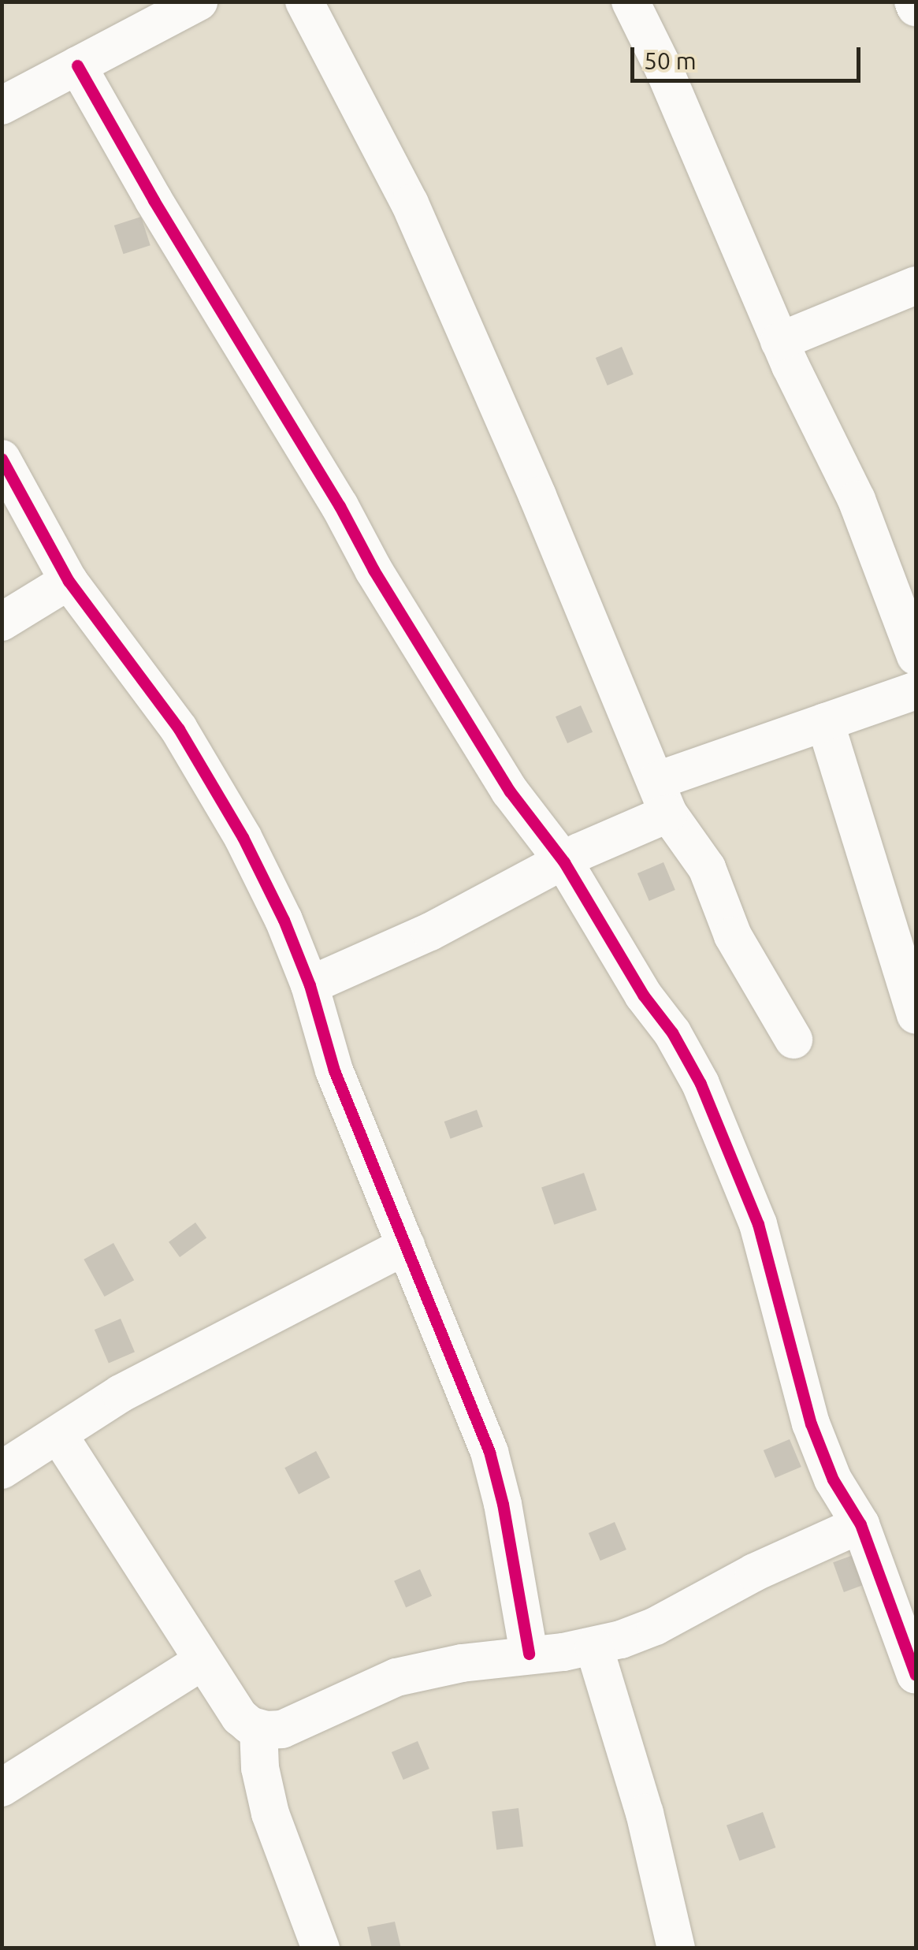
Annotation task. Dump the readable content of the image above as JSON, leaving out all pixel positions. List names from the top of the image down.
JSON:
{
  "scale_bar": "50 m"
}
